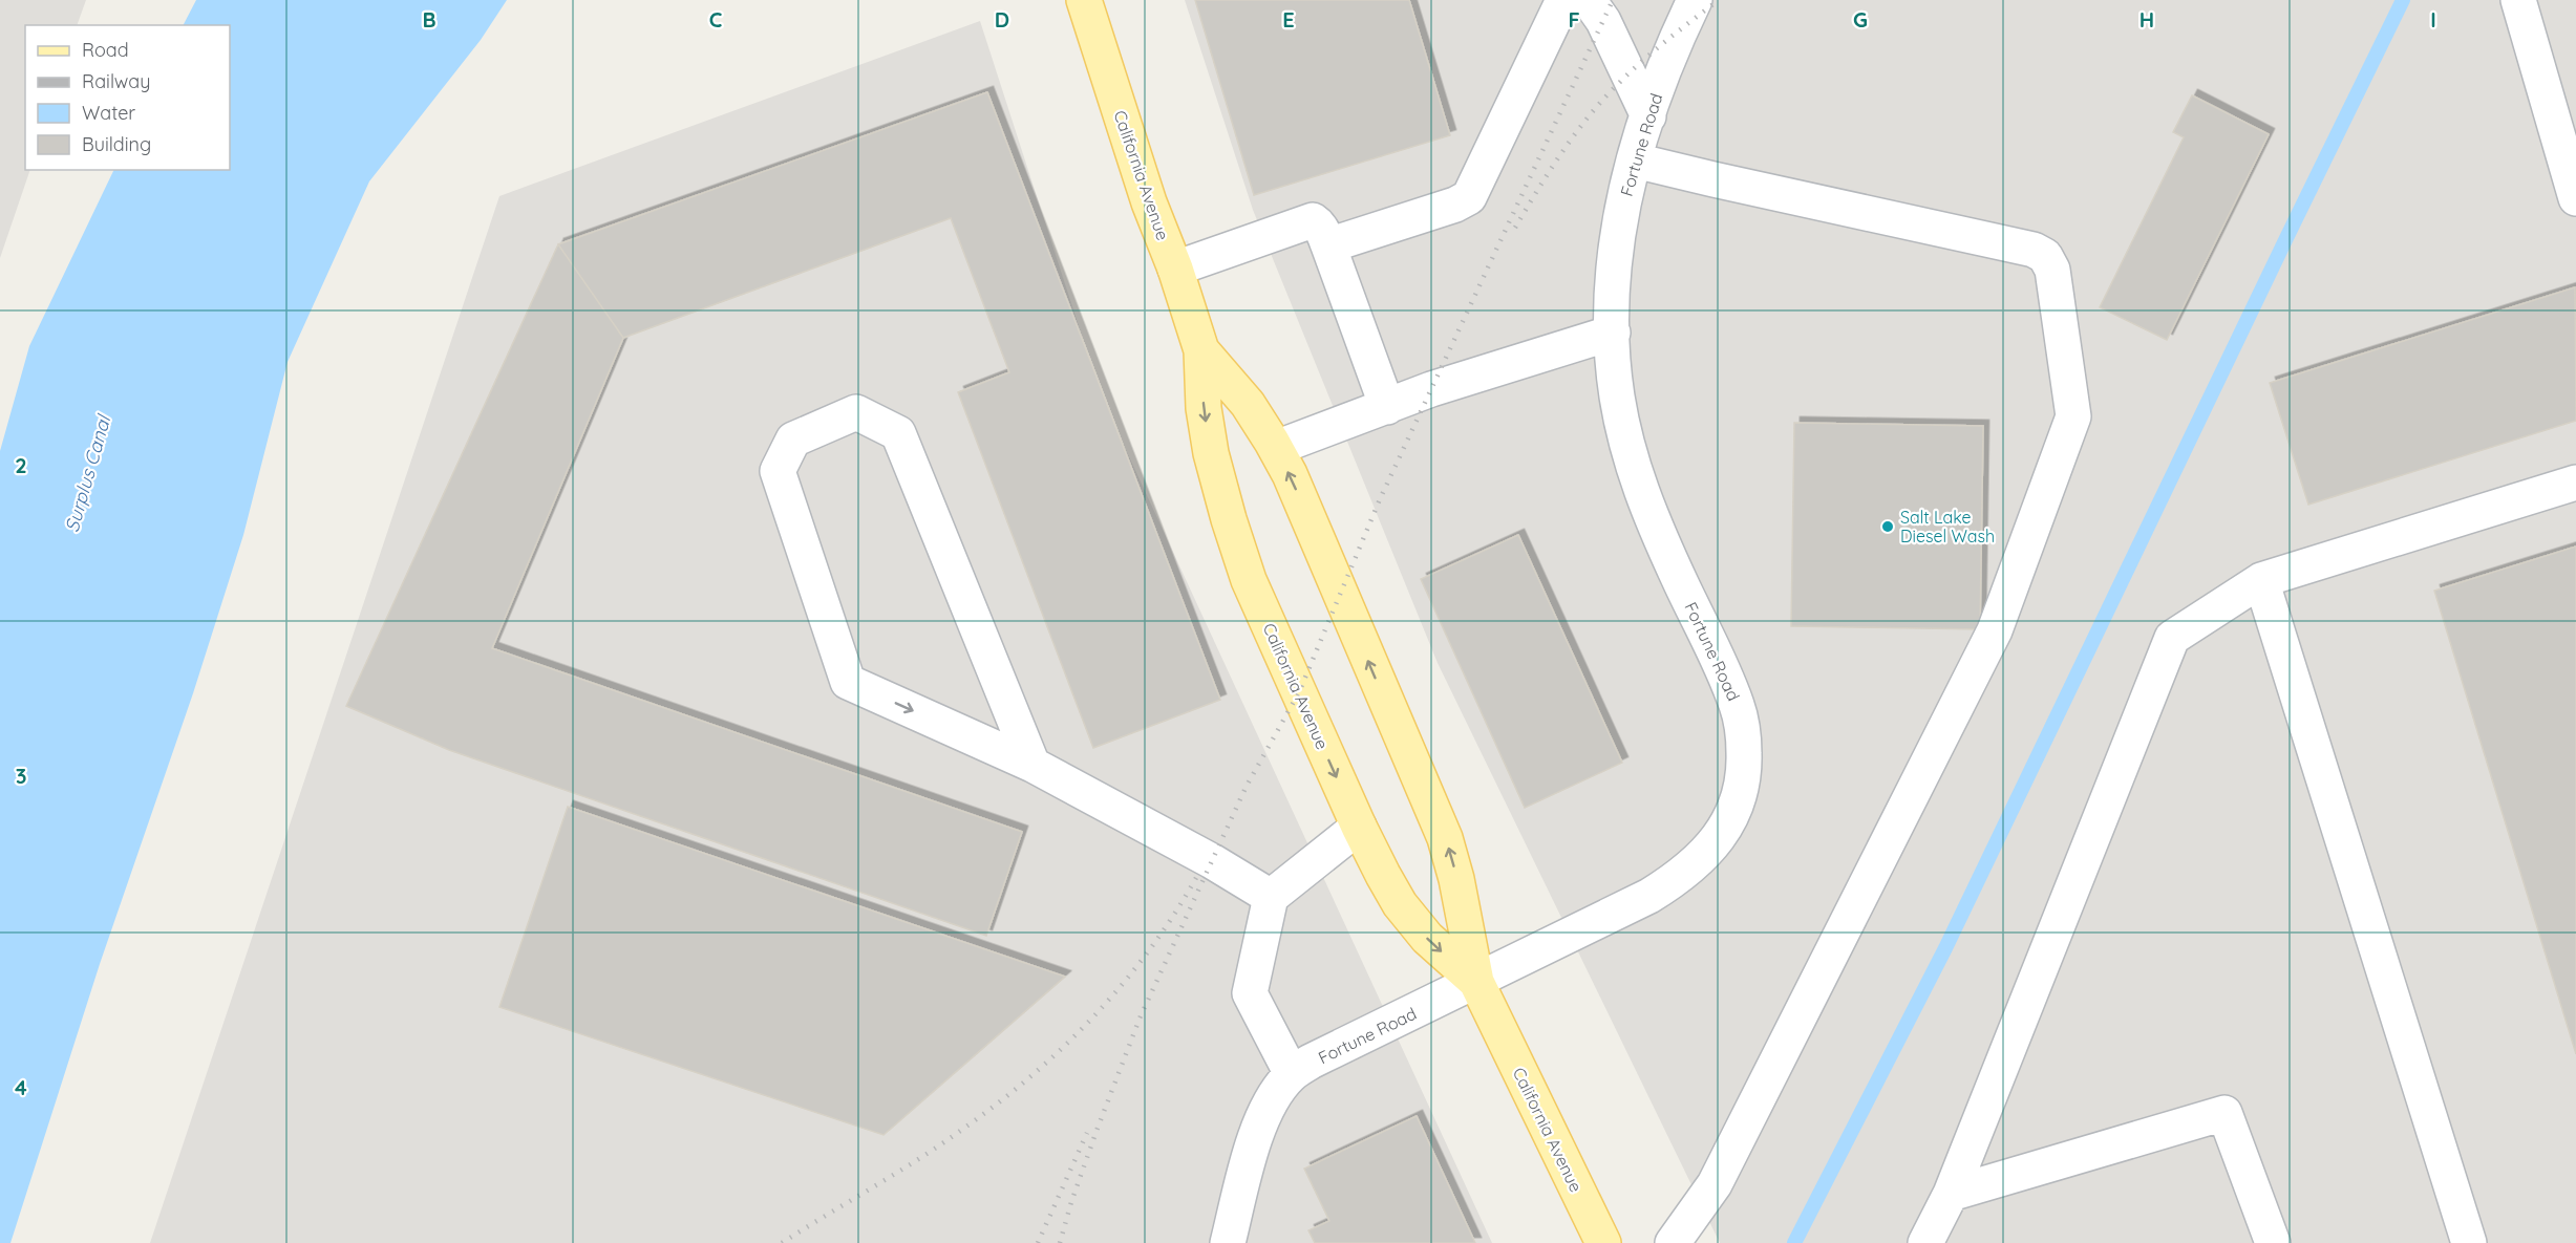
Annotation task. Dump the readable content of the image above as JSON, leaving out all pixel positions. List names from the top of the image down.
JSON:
{
  "streets": {
    "main road": ["California Avenue"],
    "street": ["Fortune Road"]
  },
  "crossings": [
    ["Fortune Road", "California Avenue"]
  ],
  "water": ["Surplus Canal"],
  "places": ["Salt Lake Diesel Wash"],
  "legend": [
    "Road",
    "Railway",
    "Water",
    "Building"
  ],
  "grid": {
    "columns": [
      "B",
      "C",
      "D",
      "E",
      "F",
      "G",
      "H",
      "I"
    ],
    "rows": ["2", "3", "4"]
  }
}
